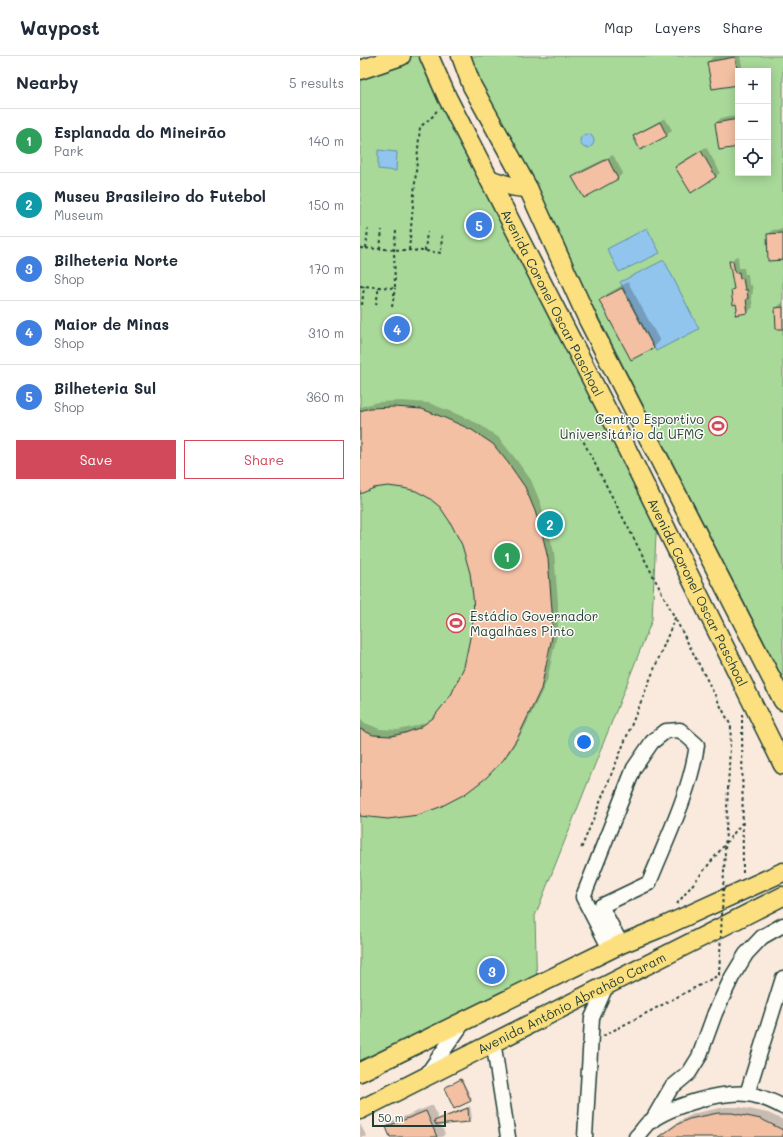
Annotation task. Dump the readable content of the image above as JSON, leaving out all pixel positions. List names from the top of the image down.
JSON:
{
  "streets": {
    "main road": ["Avenida Coronel Oscar Paschoal", "Avenida Antônio Abrahão Caram"]
  },
  "places": {
    "sports": ["Centro Esportivo Universitário da UFMG", "Estádio Governador Magalhães Pinto"]
  },
  "scale_bar": "50 m",
  "page": {
    "header": "Waypost",
    "nav": ["Map", "Layers", "Share"],
    "heading": ["Nearby", "5 results"],
    "map_buttons": ["+", "−"],
    "list": [
      {
        "mark": "1",
        "name": "Esplanada do Mineirão",
        "note": "Park",
        "value": "140 m"
      },
      {
        "mark": "2",
        "name": "Museu Brasileiro do Futebol",
        "note": "Museum",
        "value": "150 m"
      },
      {
        "mark": "3",
        "name": "Bilheteria Norte",
        "note": "Shop",
        "value": "170 m"
      },
      {
        "mark": "4",
        "name": "Maior de Minas",
        "note": "Shop",
        "value": "310 m"
      },
      {
        "mark": "5",
        "name": "Bilheteria Sul",
        "note": "Shop",
        "value": "360 m"
      }
    ],
    "pins": [
      "5",
      "4",
      "2",
      "1",
      "3"
    ],
    "buttons": ["Save", "Share"],
    "scale": "50 m"
  }
}
